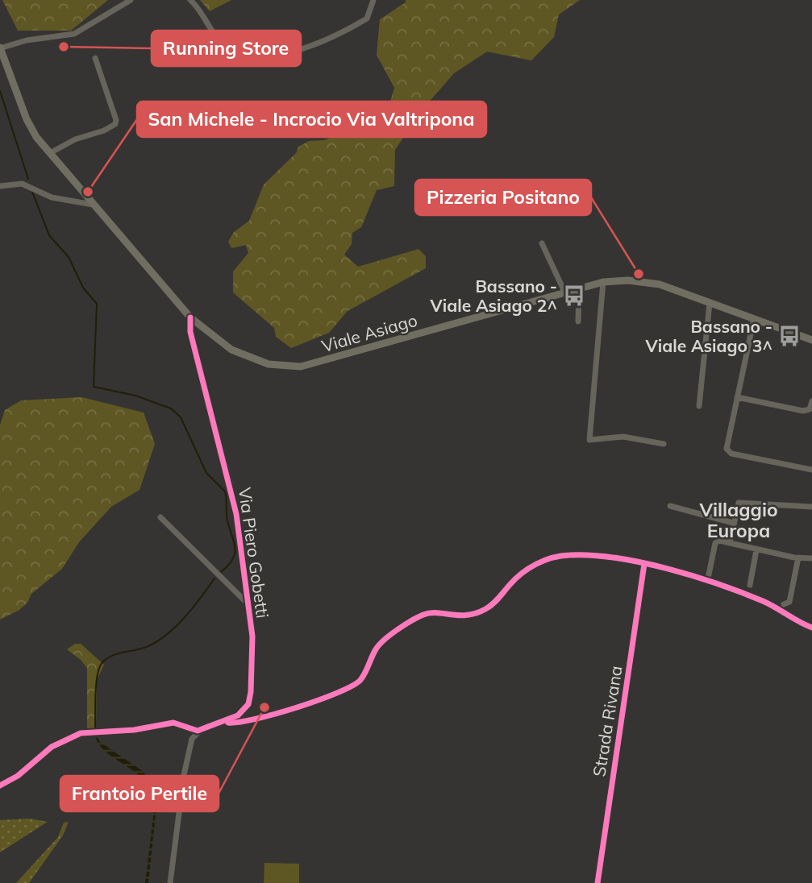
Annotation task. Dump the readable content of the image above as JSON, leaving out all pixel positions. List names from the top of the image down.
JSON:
{
  "streets": {
    "main road": ["Viale Asiago"],
    "street": ["Via Piero Gobetti", "Strada Rivana"]
  },
  "crossings": [
    ["Viale Asiago", "Via Piero Gobetti"]
  ],
  "districts": ["Villaggio Europa"],
  "places": {
    "other": [
      "Running Store",
      "San Michele - Incrocio Via Valtripona",
      "Pizzeria Positano",
      "Frantoio Pertile"
    ],
    "bus stop": ["Bassano - Viale Asiago 2^", "Bassano - Viale Asiago 3^"]
  }
}
